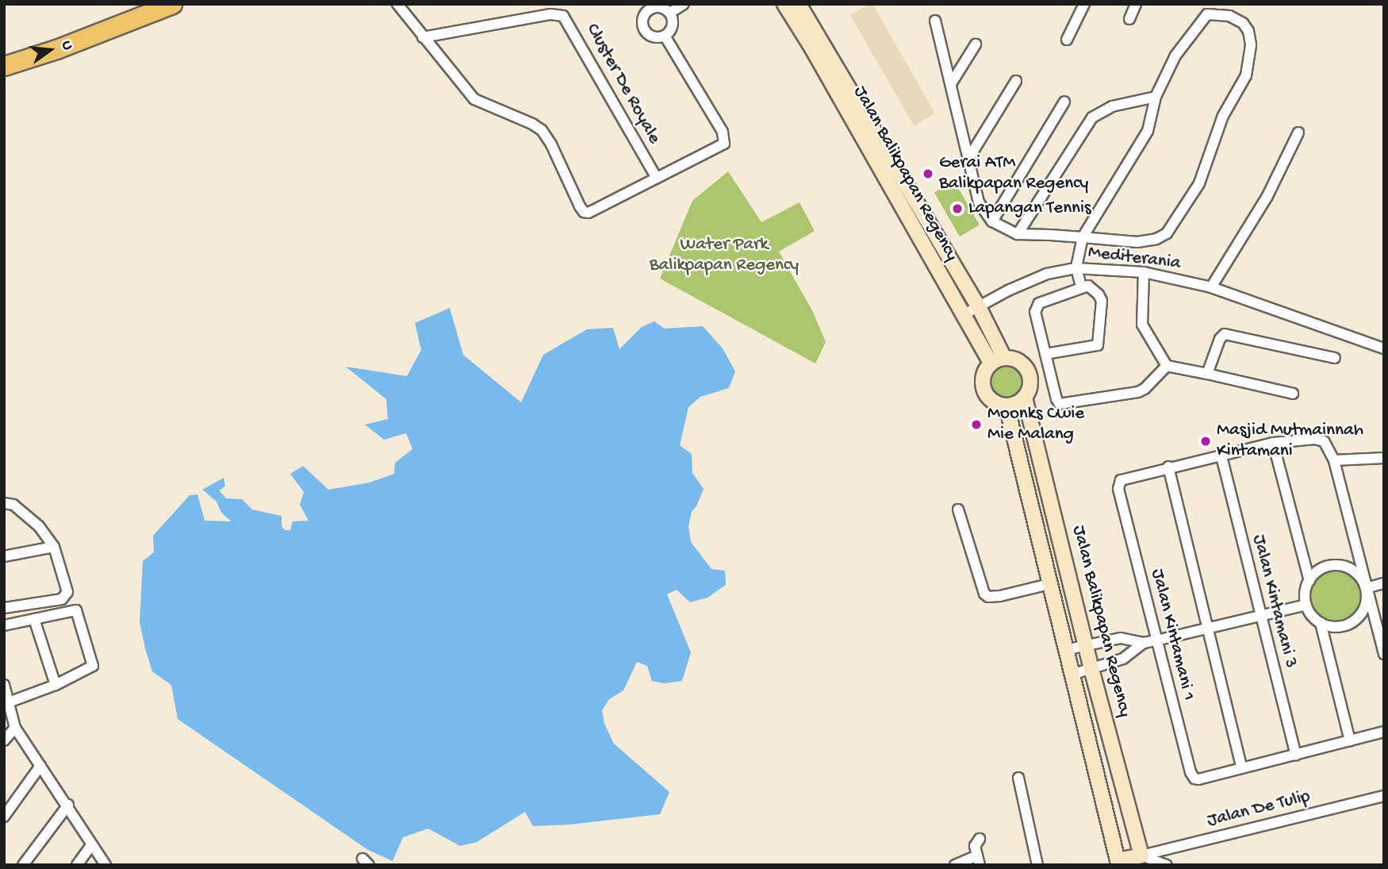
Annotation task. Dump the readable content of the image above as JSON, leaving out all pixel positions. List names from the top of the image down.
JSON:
{
  "streets": {
    "street": [
      "Cluster De Royale",
      "Jalan Balikpapan Regency",
      "Mediterania",
      "Jalan Kintamani 3",
      "Jalan Kintamani 1",
      "Jalan De Tulip"
    ]
  },
  "crossings": [
    ["Jalan Balikpapan Regency", "Mediterania"],
    ["Jalan Balikpapan Regency", "Jalan De Tulip"]
  ],
  "parks": ["Water Park Balikpapan Regency"],
  "places": [
    "Gerai ATM Balikpapan Regency",
    "Lapangan Tennis",
    "Moonks Cwie Mie Malang",
    "Masjid Mutmainnah Kintamani"
  ],
  "north": "right"
}
